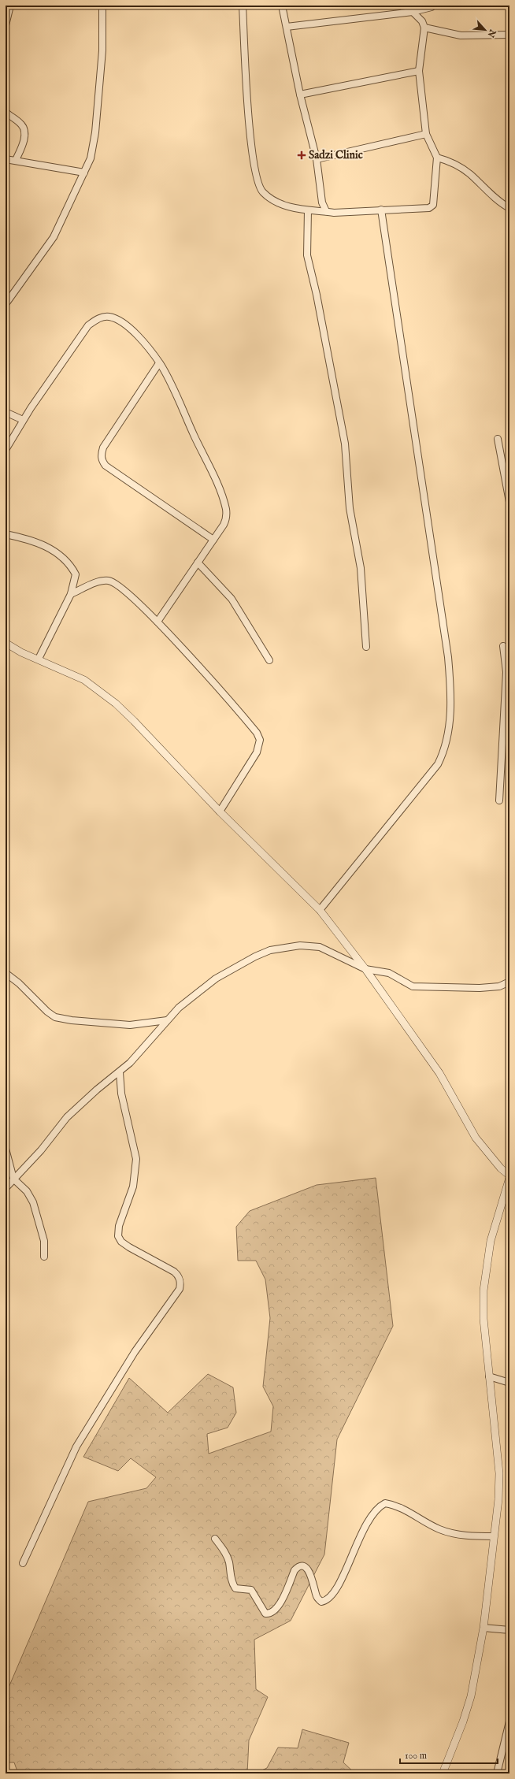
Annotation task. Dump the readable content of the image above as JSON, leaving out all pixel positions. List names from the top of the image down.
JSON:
{
  "places": {
    "health": ["Sadzi Clinic"]
  },
  "scale_bar": "100 m",
  "north": "bottom right"
}
